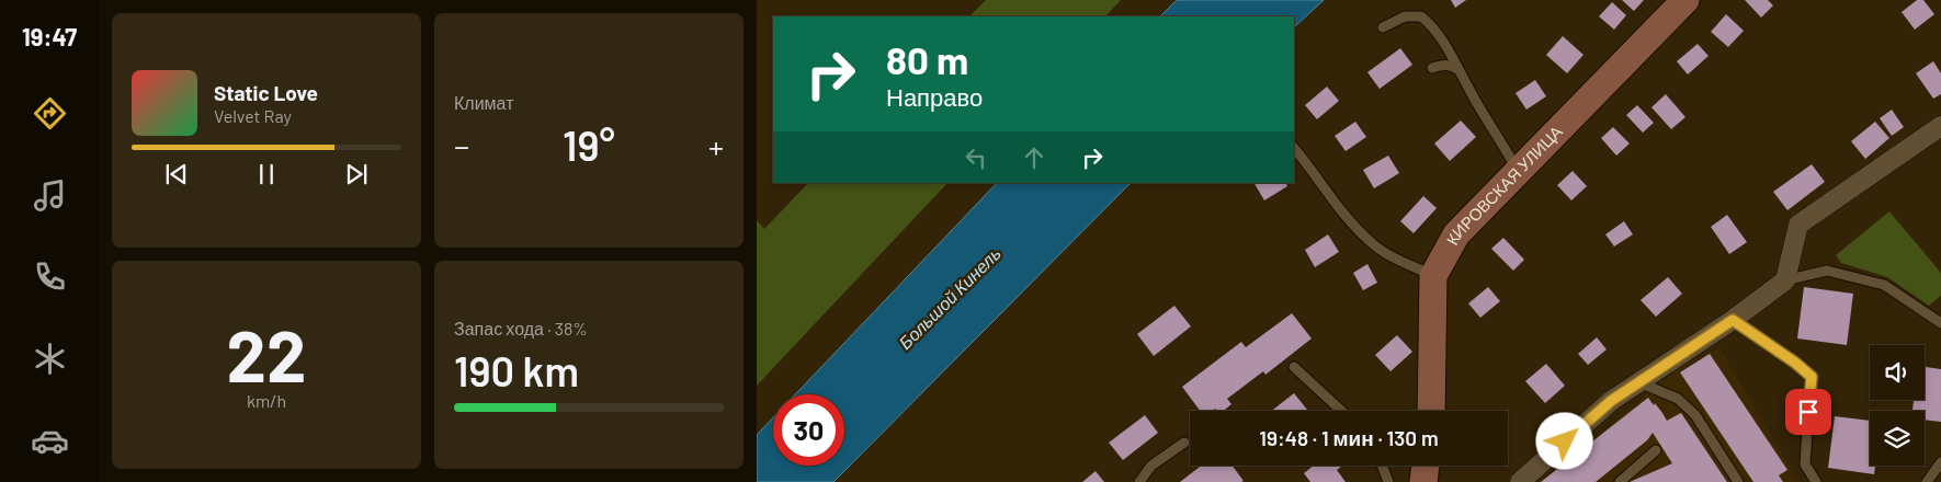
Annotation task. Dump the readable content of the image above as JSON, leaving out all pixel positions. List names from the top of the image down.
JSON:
{
  "streets": {
    "main road": ["КИРОВСКАЯ УЛИЦА"]
  },
  "water": ["Большой Кинель"],
  "page": {
    "tabs": "19:47",
    "tile": [
      "Климат",
      ["22", "km/h"],
      ["Запас хода · 38%", "190 km"]
    ],
    "turn": ["80 m", "Направо"],
    "song": ["Static Love", "Velvet Ray"],
    "heat": ["−", "19°", "+"],
    "limit": "30",
    "trip": "19:48 · 1 мин · 130 m"
  }
}
